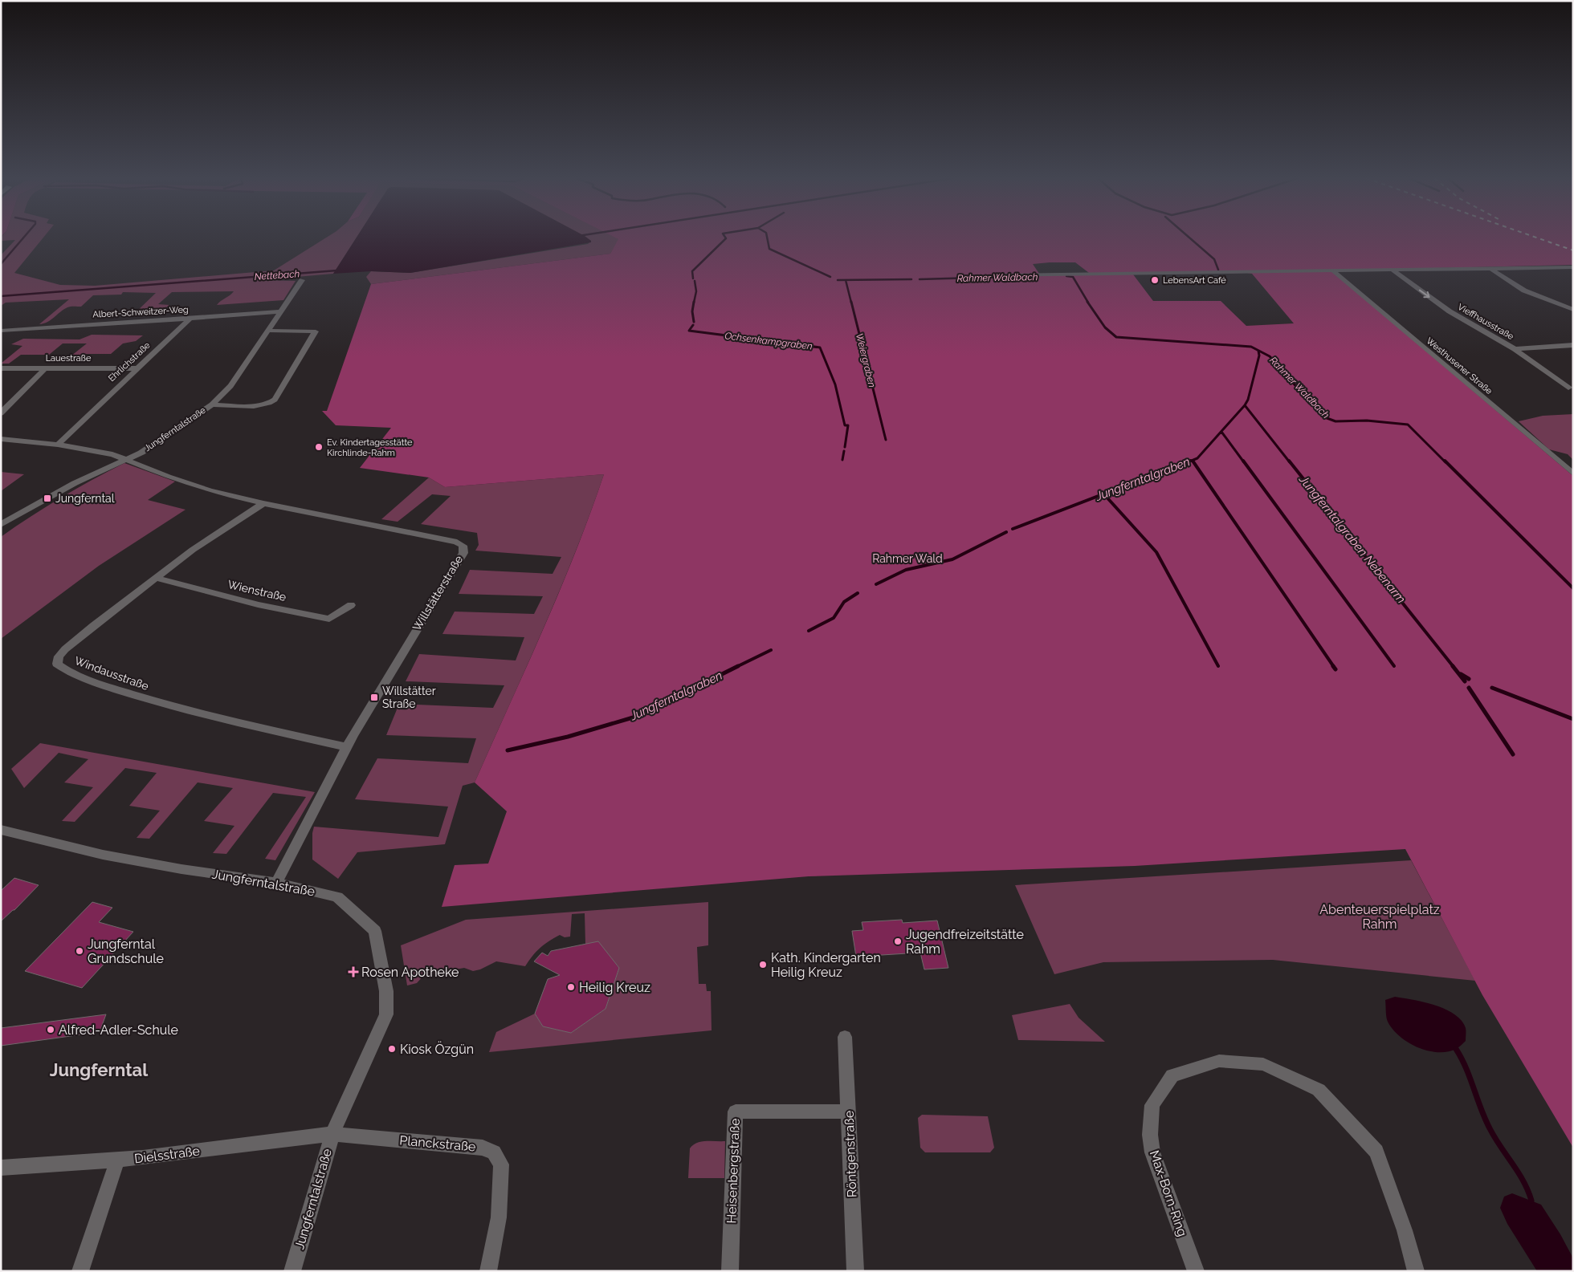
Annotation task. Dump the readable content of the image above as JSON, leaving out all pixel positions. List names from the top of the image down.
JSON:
{
  "streets": {
    "street": [
      "Albert-Schweitzer-Weg",
      "Vieffhausstraße",
      "Lauestraße",
      "Ehrlichstraße",
      "Westhusener Straße",
      "Jungferntalstraße",
      "Wienstraße",
      "Willstätterstraße",
      "Windausstraße",
      "Planckstraße",
      "Röntgenstraße",
      "Dielsstraße",
      "Heisenbergstraße",
      "Max-Born-Ring"
    ]
  },
  "crossings": [
    ["Albert-Schweitzer-Weg", "Ehrlichstraße"],
    ["Albert-Schweitzer-Weg", "Jungferntalstraße"],
    ["Lauestraße", "Ehrlichstraße"],
    ["Jungferntalstraße", "Willstätterstraße"],
    ["Jungferntalstraße", "Planckstraße"],
    ["Jungferntalstraße", "Dielsstraße"],
    ["Wienstraße", "Windausstraße"],
    ["Willstätterstraße", "Windausstraße"],
    ["Planckstraße", "Dielsstraße"],
    ["Röntgenstraße", "Heisenbergstraße"]
  ],
  "districts": ["Jungferntal"],
  "water": [
    "Nettebach",
    "Rahmer Waldbach",
    "Ochsenkampgraben",
    "Weiergraben",
    "Jungferntalgraben",
    "Jungferntalgraben Nebenarm"
  ],
  "parks": ["Rahmer Wald", "Abenteuerspielplatz Rahm"],
  "places": {
    "other": [
      "LebensArt Café",
      "Ev. Kindertagesstätte Kirchlinde-Rahm",
      "Jugendfreizeitstätte Rahm",
      "Jungferntal Grundschule",
      "Kath. Kindergarten Heilig Kreuz",
      "Heilig Kreuz",
      "Alfred-Adler-Schule",
      "Kiosk Özgün"
    ],
    "transit": ["Jungferntal", "Willstätter Straße"],
    "health": ["Rosen Apotheke"]
  }
}
